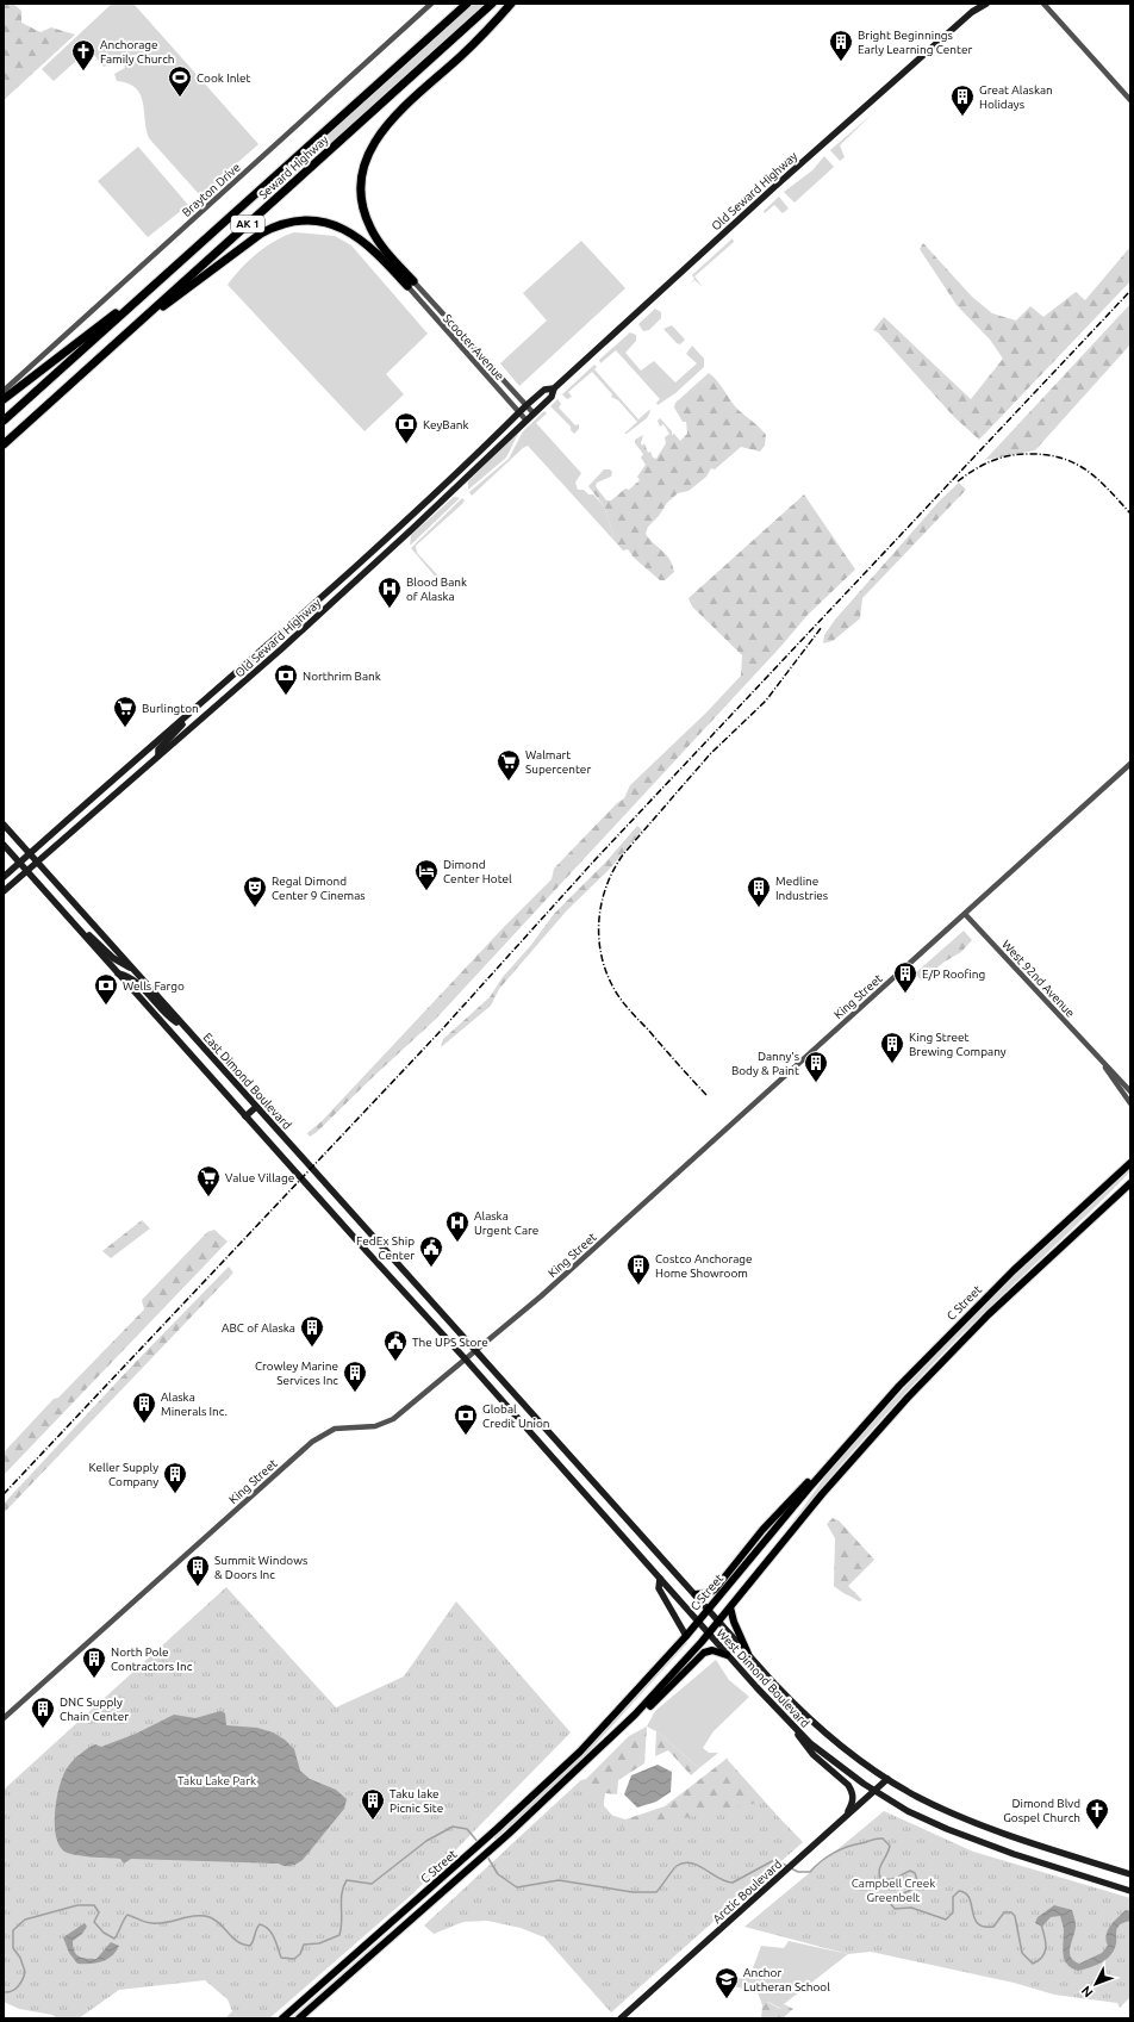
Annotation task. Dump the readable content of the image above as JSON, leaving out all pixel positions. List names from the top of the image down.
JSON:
{
  "streets": {
    "highway": ["Seward Highway", "AK 1"],
    "main road": [
      "Old Seward Highway",
      "East Dimond Boulevard",
      "C Street",
      "West Dimond Boulevard",
      "Arctic Boulevard"
    ],
    "street": [
      "Brayton Drive",
      "Scooter Avenue",
      "West 92nd Avenue",
      "King Street"
    ]
  },
  "crossings": [
    ["Old Seward Highway", "Scooter Avenue"],
    ["Old Seward Highway", "East Dimond Boulevard"],
    ["West 92nd Avenue", "King Street"],
    ["King Street", "East Dimond Boulevard"],
    ["King Street", "West Dimond Boulevard"],
    ["East Dimond Boulevard", "West Dimond Boulevard"],
    ["C Street", "West Dimond Boulevard"],
    ["West Dimond Boulevard", "Arctic Boulevard"]
  ],
  "parks": ["Taku Lake Park", "Campbell Creek Greenbelt"],
  "places": {
    "building": [
      "Bright Beginnings Early Learning Center",
      "Great Alaskan Holidays",
      "Medline Industries",
      "E/P Roofing",
      "King Street Brewing Company",
      "Danny's Body & Paint",
      "Costco Anchorage Home Showroom",
      "ABC of Alaska",
      "Crowley Marine Services Inc",
      "Alaska Minerals Inc.",
      "Keller Supply Company",
      "Summit Windows & Doors Inc",
      "North Pole Contractors Inc",
      "DNC Supply Chain Center",
      "Taku lake Picnic Site"
    ],
    "church": ["Anchorage Family Church", "Dimond Blvd Gospel Church"],
    "sports": ["Cook Inlet"],
    "bank": [
      "KeyBank",
      "Northrim Bank",
      "Wells Fargo",
      "Global Credit Union"
    ],
    "hospital": ["Blood Bank of Alaska", "Alaska Urgent Care"],
    "supermarket": ["Burlington", "Walmart Supercenter", "Value Village"],
    "hotel": ["Dimond Center Hotel"],
    "theatre": ["Regal Dimond Center 9 Cinemas"],
    "public building": ["FedEx Ship Center", "The UPS Store"],
    "school or university": ["Anchor Lutheran School"]
  },
  "north": "bottom left"
}
